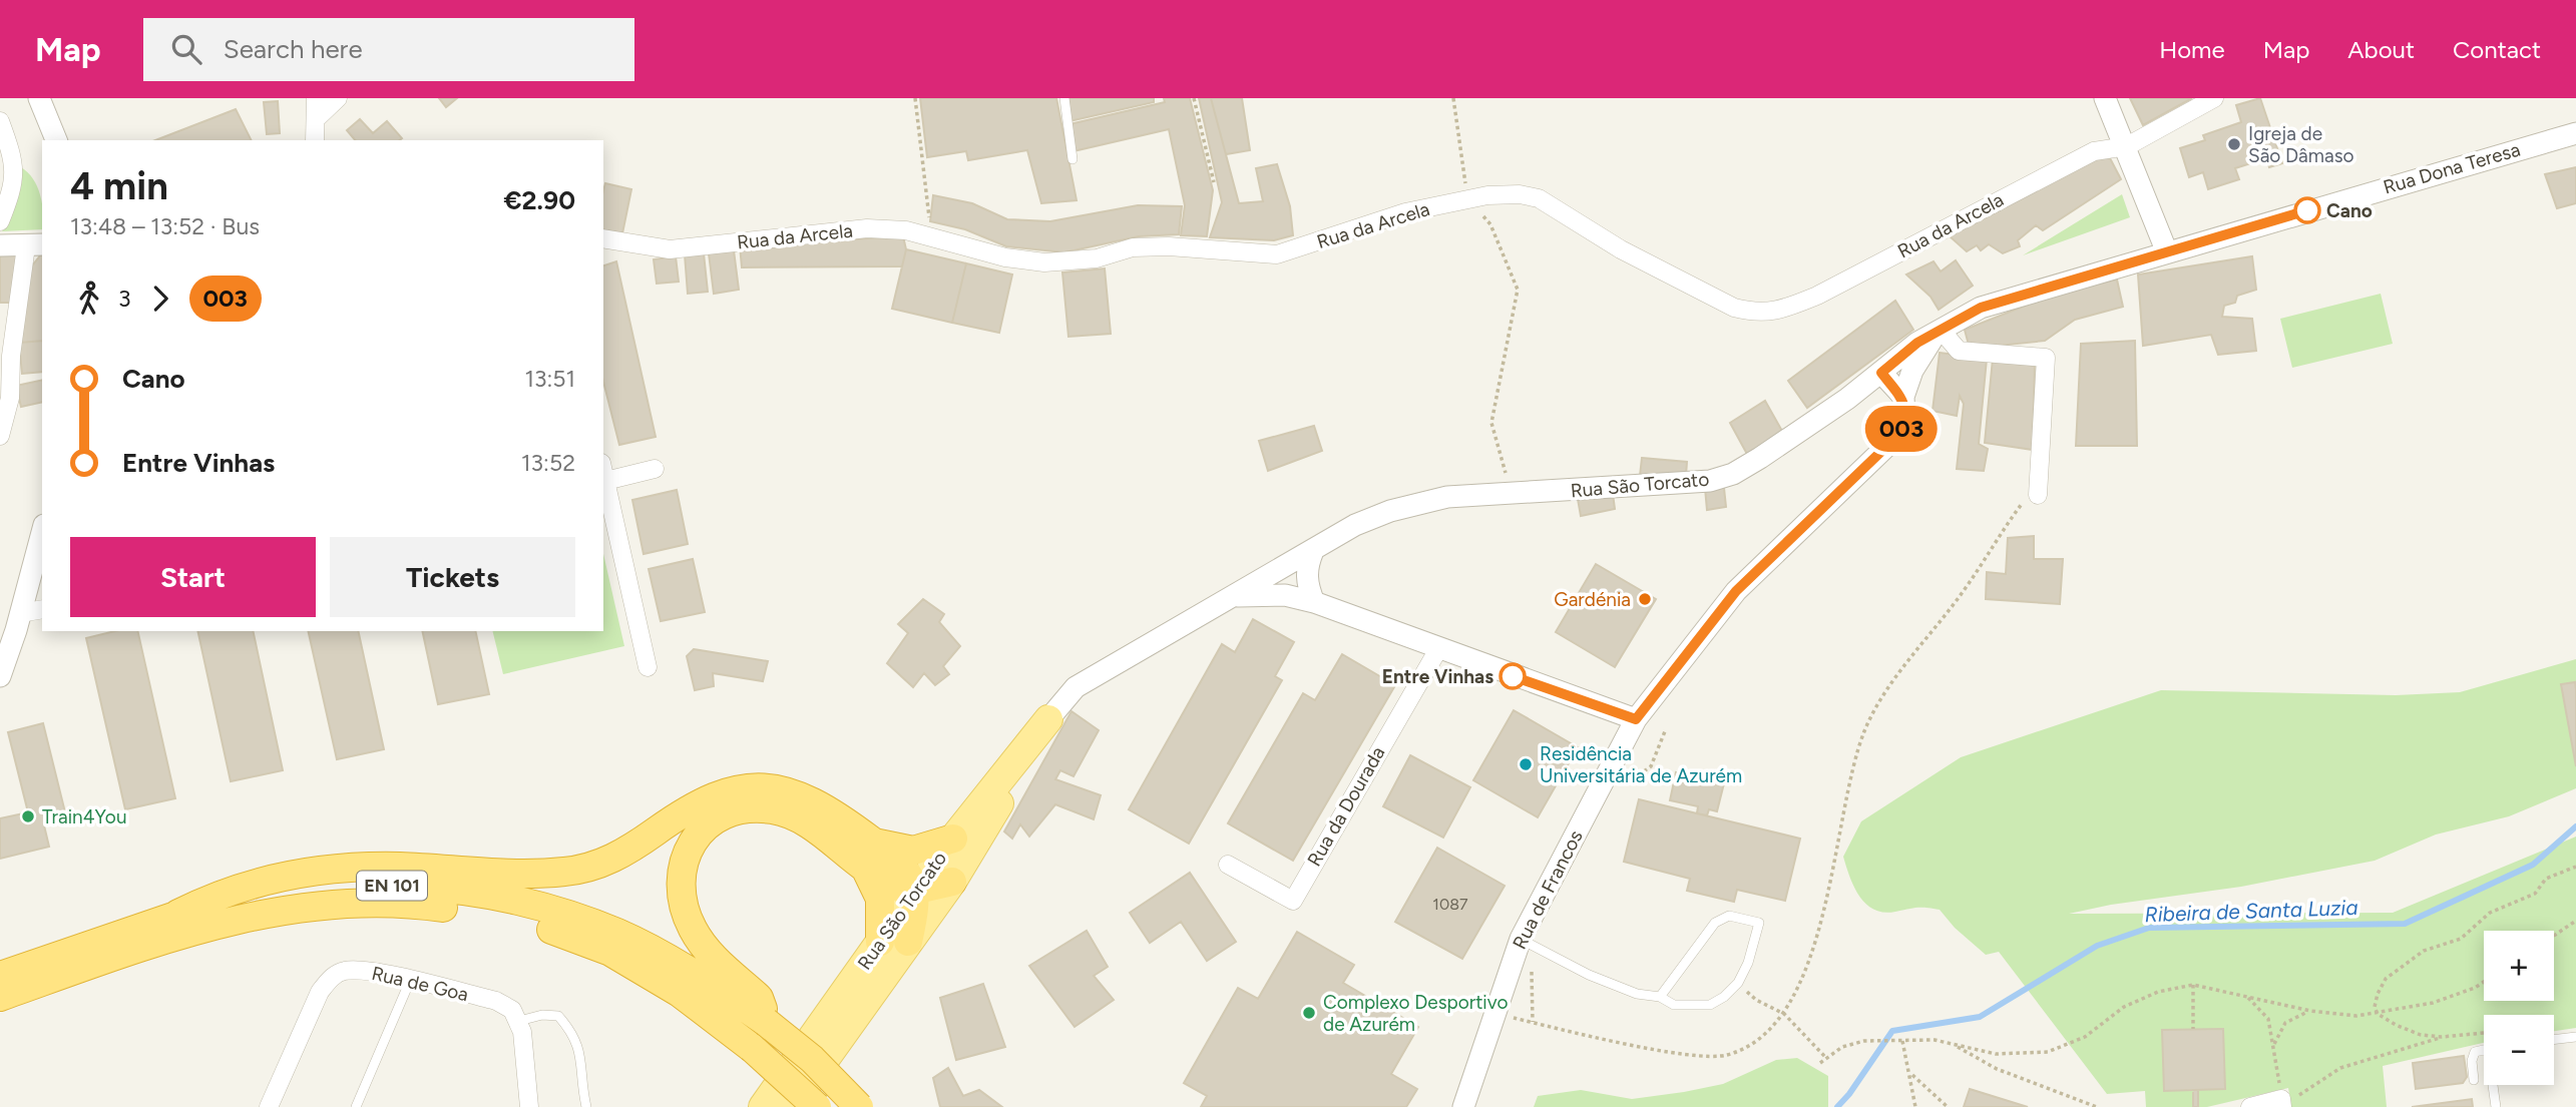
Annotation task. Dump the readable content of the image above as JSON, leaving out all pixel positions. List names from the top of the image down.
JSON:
{
  "streets": {
    "highway": ["EN 101"],
    "main road": ["Rua São Torcato"],
    "street": [
      "Rua Dona Teresa",
      "Rua da Arcela",
      "Rua da Dourada",
      "Rua de Francos",
      "Rua de Goa"
    ]
  },
  "crossings": [
    ["Rua Dona Teresa", "Rua São Torcato"],
    ["Rua São Torcato", "Rua de Francos"]
  ],
  "water": ["Ribeira de Santa Luzia"],
  "places": [
    "Igreja de São Dâmaso",
    "Cano",
    "Gardénia",
    "Entre Vinhas",
    "Residência Universitária de Azurém",
    "Train4You",
    "Complexo Desportivo de Azurém"
  ],
  "lines": ["bus line 003"],
  "house_numbers": ["1087"],
  "page": {
    "header": "Map",
    "search": "Search here",
    "nav": [
      "Home",
      "Map",
      "About",
      "Contact"
    ],
    "on_map": "003",
    "heading": ["4 min", "13:48 – 13:52 · Bus", "€2.90"],
    "legs": ["3", "003"],
    "list": [
      {
        "name": "Cano",
        "value": "13:51"
      },
      {
        "name": "Entre Vinhas",
        "value": "13:52"
      }
    ],
    "buttons": ["Start", "Tickets"],
    "map_buttons": ["+", "−"]
  }
}
